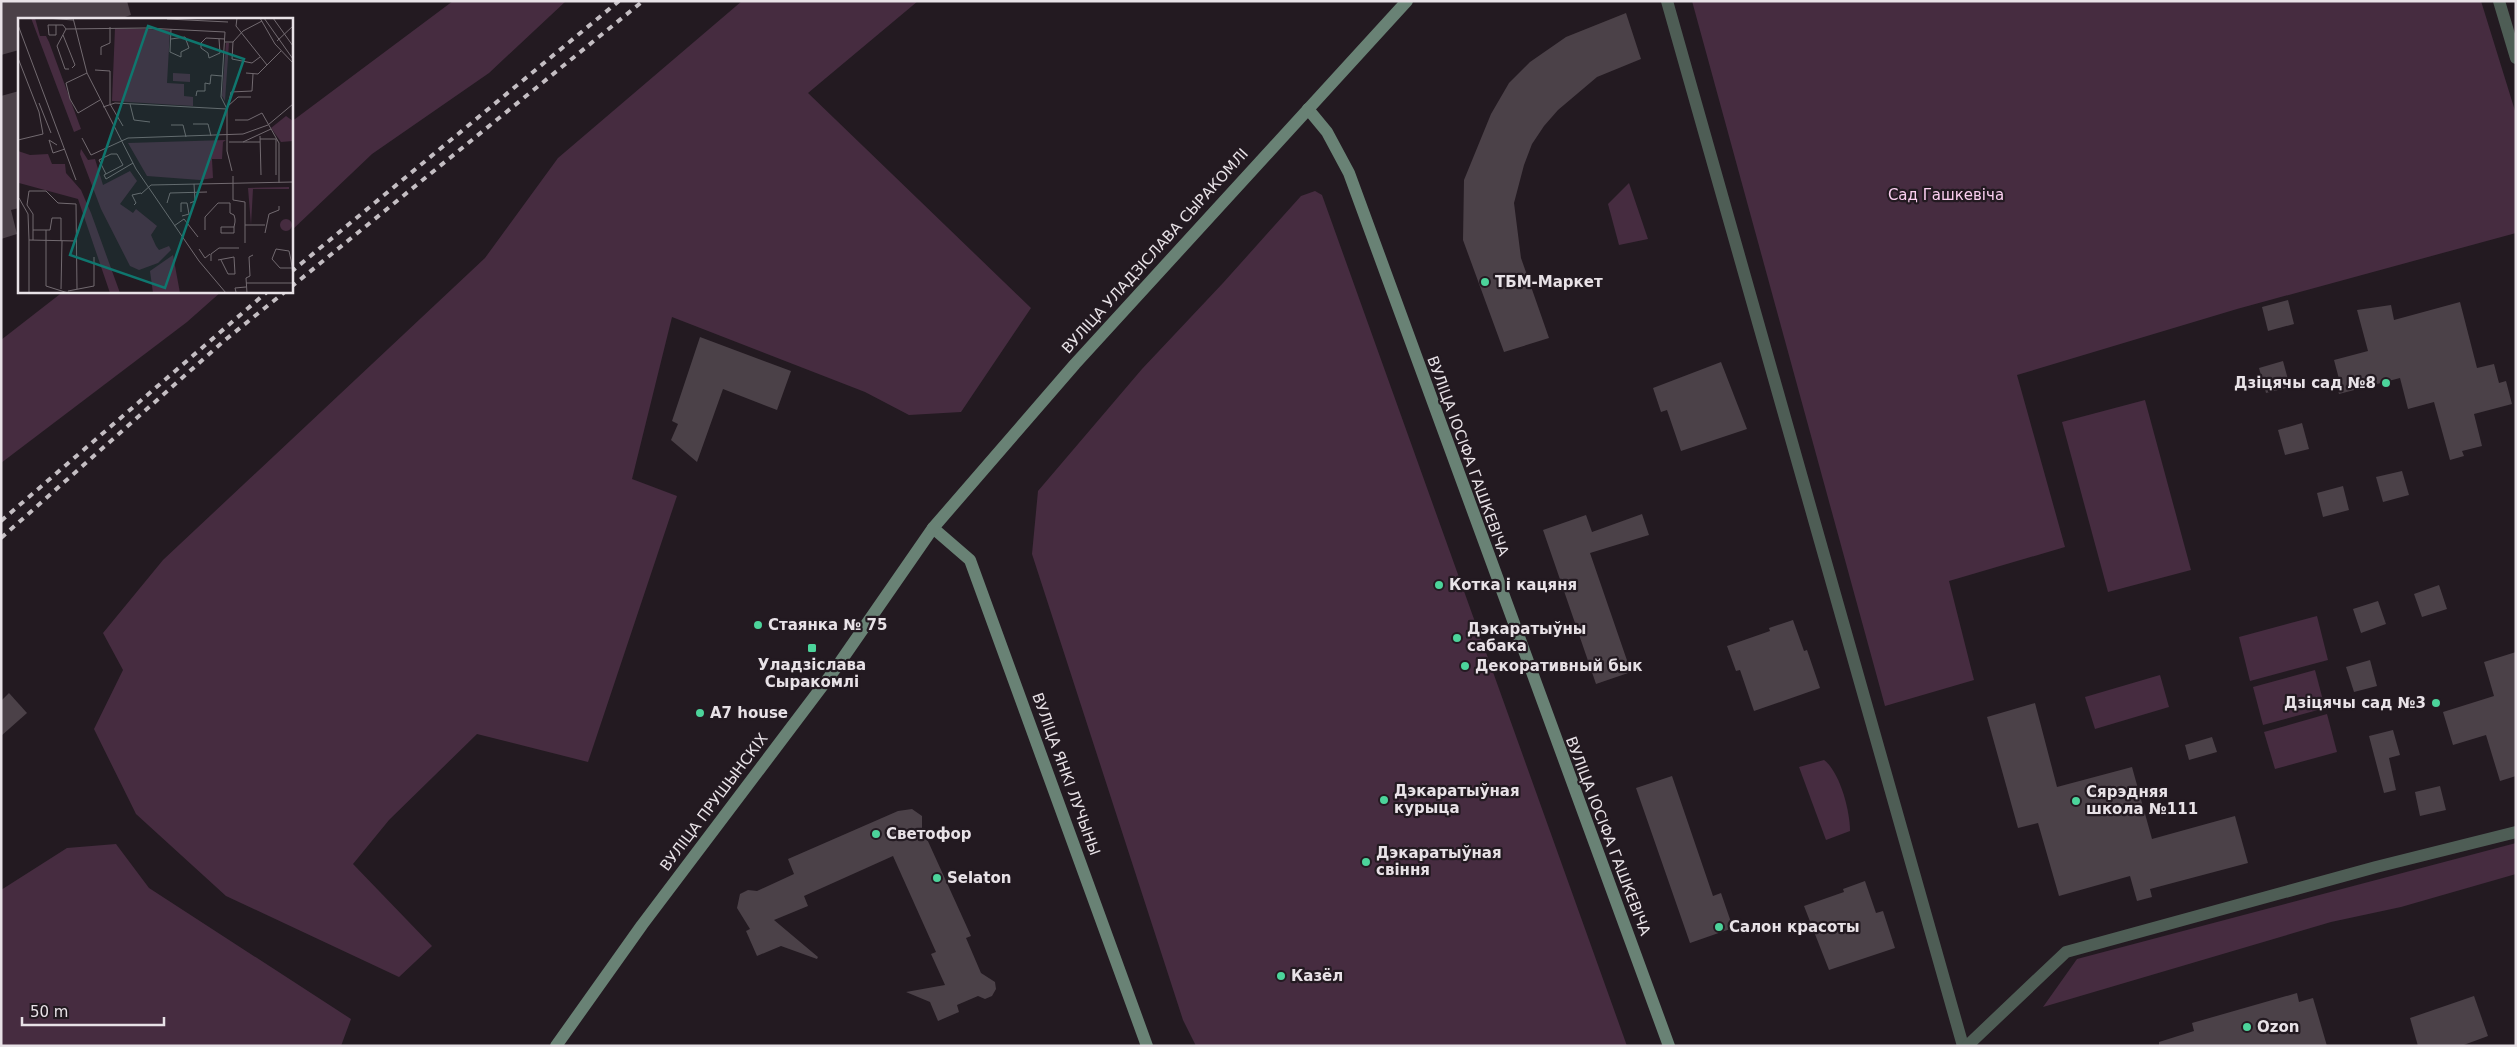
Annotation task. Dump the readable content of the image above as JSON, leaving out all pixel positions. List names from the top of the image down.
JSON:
{
  "streets": {
    "street": [
      "ВУЛІЦА УЛАДЗІСЛАВА СЫРАКОМЛІ",
      "ВУЛІЦА ІОСІФА ГАШКЕВІЧА",
      "ВУЛІЦА ЯНКІ ЛУЧЫНЫ",
      "ВУЛІЦА ПРУШЫНСКІХ"
    ]
  },
  "crossings": [
    ["ВУЛІЦА УЛАДЗІСЛАВА СЫРАКОМЛІ", "ВУЛІЦА ІОСІФА ГАШКЕВІЧА"],
    ["ВУЛІЦА УЛАДЗІСЛАВА СЫРАКОМЛІ", "ВУЛІЦА ЯНКІ ЛУЧЫНЫ"],
    ["ВУЛІЦА УЛАДЗІСЛАВА СЫРАКОМЛІ", "ВУЛІЦА ПРУШЫНСКІХ"],
    ["ВУЛІЦА ЯНКІ ЛУЧЫНЫ", "ВУЛІЦА ПРУШЫНСКІХ"]
  ],
  "parks": ["Сад Гашкевіча"],
  "places": {
    "other": [
      "ТБМ-Маркет",
      "Дзіцячы сад №8",
      "Котка і кацяня",
      "Стаянка № 75",
      "Дэкаратыўны сабака",
      "Декоративный бык",
      "Дзіцячы сад №3",
      "A7 house",
      "Дэкаратыўная курыца",
      "Сярэдняя школа №111",
      "Светофор",
      "Дэкаратыўная свіння",
      "Selaton",
      "Салон красоты",
      "Казёл",
      "Ozon"
    ],
    "transit": ["Уладзіслава Сыракомлі"]
  },
  "scale_bar": "50 m"
}
